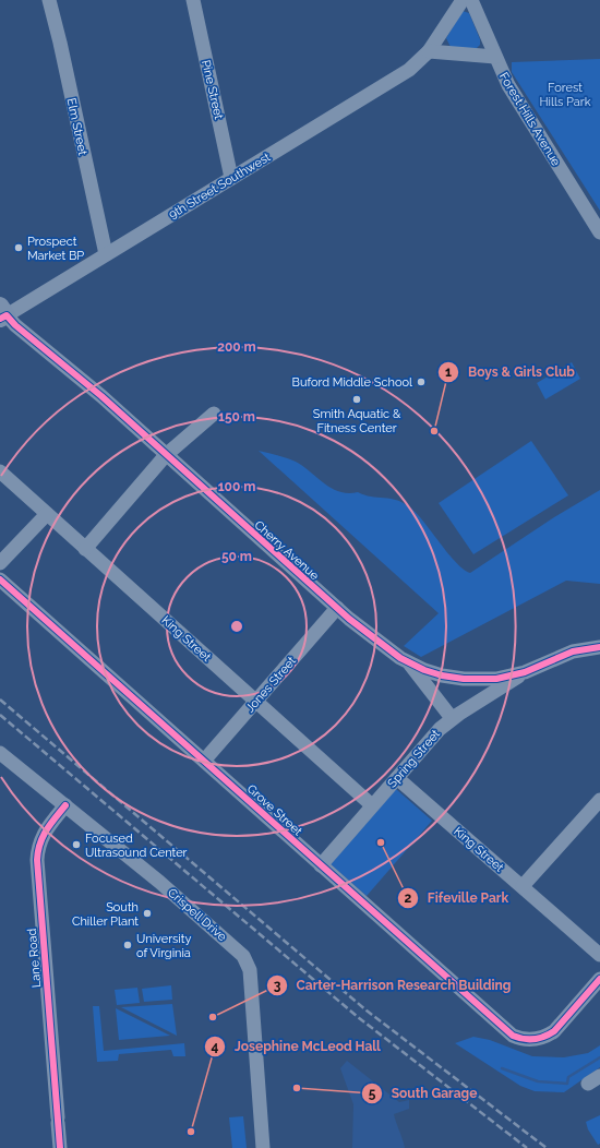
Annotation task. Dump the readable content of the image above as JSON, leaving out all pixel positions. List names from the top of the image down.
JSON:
{
  "streets": {
    "street": [
      "Pine Street",
      "Forest Hills Avenue",
      "Elm Street",
      "9th Street Southwest",
      "Cherry Avenue",
      "King Street",
      "Jones Street",
      "Spring Street",
      "Grove Street",
      "Crispell Drive",
      "Lane Road"
    ]
  },
  "crossings": [
    ["Pine Street", "9th Street Southwest"],
    ["Elm Street", "9th Street Southwest"],
    ["9th Street Southwest", "Cherry Avenue"],
    ["Cherry Avenue", "Jones Street"],
    ["Cherry Avenue", "Spring Street"],
    ["King Street", "Jones Street"],
    ["King Street", "Spring Street"],
    ["Jones Street", "Grove Street"],
    ["Spring Street", "Grove Street"],
    ["Crispell Drive", "Lane Road"]
  ],
  "parks": ["Forest Hills Park"],
  "places": [
    "Prospect Market BP",
    "Buford Middle School",
    "Smith Aquatic & Fitness Center",
    "Boys & Girls Club",
    "Fifeville Park",
    "Focused Ultrasound Center",
    "South Chiller Plant",
    "University of Virginia",
    "Carter-Harrison Research Building",
    "South Garage",
    "Josephine McLeod Hall"
  ],
  "rings": [
    "200 m",
    "150 m",
    "100 m",
    "50 m"
  ]
}
